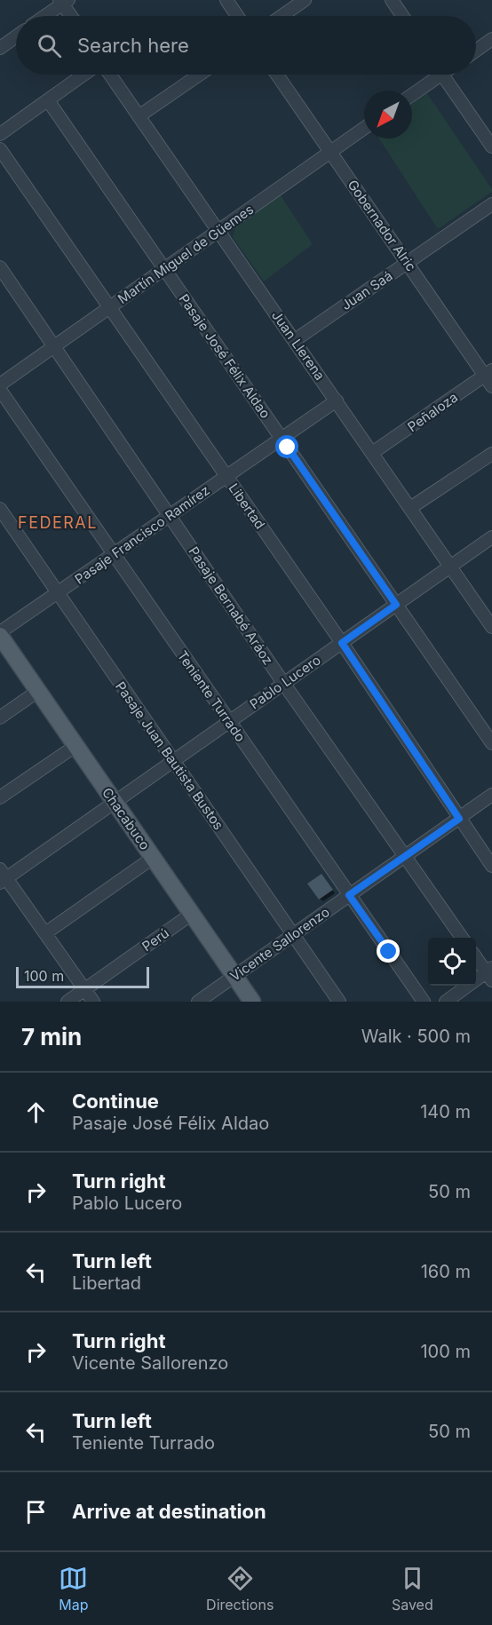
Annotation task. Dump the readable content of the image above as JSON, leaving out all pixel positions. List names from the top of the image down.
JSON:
{
  "streets": {
    "main road": ["Chacabuco"],
    "street": [
      "Gobernador Alric",
      "Martín Miguel de Güemes",
      "Juan Saá",
      "Juan Llerena",
      "Pasaje José Félix Aldao",
      "Peñaloza",
      "Libertad",
      "Pasaje Francisco Ramírez",
      "Pasaje Bernabé Aráoz",
      "Pablo Lucero",
      "Teniente Turrado",
      "Pasaje Juan Bautista Bustos",
      "Perú",
      "Vicente Sallorenzo"
    ]
  },
  "crossings": [
    ["Gobernador Alric", "Martín Miguel de Güemes"],
    ["Gobernador Alric", "Juan Saá"],
    ["Gobernador Alric", "Peñaloza"],
    ["Martín Miguel de Güemes", "Juan Llerena"],
    ["Martín Miguel de Güemes", "Pasaje José Félix Aldao"],
    ["Martín Miguel de Güemes", "Libertad"],
    ["Martín Miguel de Güemes", "Pasaje Bernabé Aráoz"],
    ["Juan Saá", "Juan Llerena"],
    ["Juan Llerena", "Peñaloza"],
    ["Juan Llerena", "Pasaje Francisco Ramírez"],
    ["Juan Llerena", "Pablo Lucero"],
    ["Pasaje José Félix Aldao", "Pasaje Francisco Ramírez"],
    ["Pasaje José Félix Aldao", "Pablo Lucero"],
    ["Libertad", "Pasaje Francisco Ramírez"],
    ["Libertad", "Pablo Lucero"],
    ["Libertad", "Vicente Sallorenzo"],
    ["Pasaje Francisco Ramírez", "Pasaje Bernabé Aráoz"],
    ["Pasaje Francisco Ramírez", "Teniente Turrado"],
    ["Pasaje Francisco Ramírez", "Pasaje Juan Bautista Bustos"],
    ["Pasaje Francisco Ramírez", "Chacabuco"],
    ["Pasaje Bernabé Aráoz", "Pablo Lucero"],
    ["Pasaje Bernabé Aráoz", "Vicente Sallorenzo"],
    ["Pablo Lucero", "Teniente Turrado"],
    ["Pablo Lucero", "Pasaje Juan Bautista Bustos"],
    ["Pablo Lucero", "Chacabuco"],
    ["Teniente Turrado", "Vicente Sallorenzo"],
    ["Pasaje Juan Bautista Bustos", "Vicente Sallorenzo"],
    ["Chacabuco", "Perú"],
    ["Chacabuco", "Vicente Sallorenzo"]
  ],
  "districts": ["FEDERAL"],
  "scale_bar": "100 m",
  "north": "bottom left",
  "page": {
    "search": "Search here",
    "scale": "100 m",
    "heading": ["7 min", "Walk · 500 m"],
    "list": [
      ["Continue", "Pasaje José Félix Aldao", "140 m"],
      ["Turn right", "Pablo Lucero", "50 m"],
      ["Turn left", "Libertad", "160 m"],
      ["Turn right", "Vicente Sallorenzo", "100 m"],
      ["Turn left", "Teniente Turrado", "50 m"],
      "Arrive at destination"
    ],
    "nav": ["Map", "Directions", "Saved"]
  }
}
